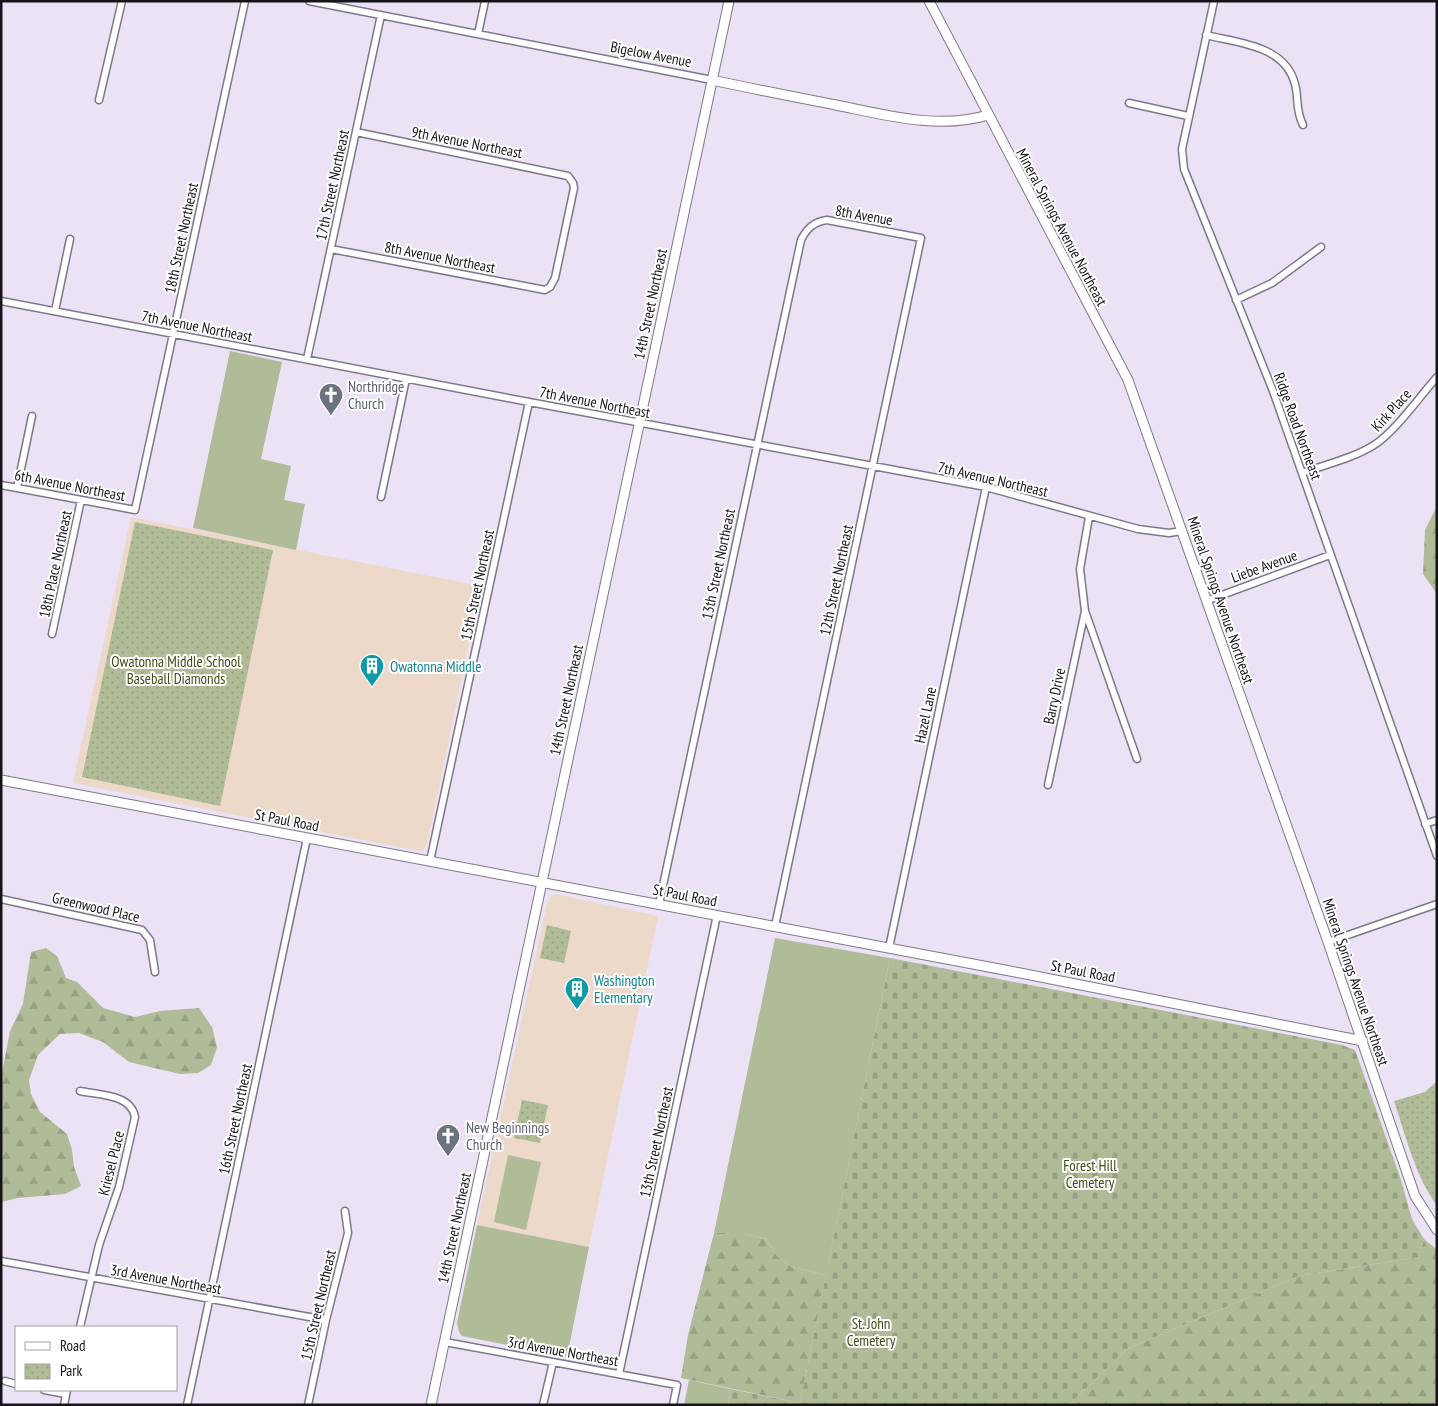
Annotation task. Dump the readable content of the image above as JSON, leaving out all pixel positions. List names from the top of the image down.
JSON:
{
  "streets": {
    "street": [
      "Bigelow Avenue",
      "9th Avenue Northeast",
      "17th Street Northeast",
      "8th Avenue",
      "Mineral Springs Avenue Northeast",
      "18th Street Northeast",
      "8th Avenue Northeast",
      "14th Street Northeast",
      "7th Avenue Northeast",
      "Kirk Place",
      "Ridge Road Northeast",
      "6th Avenue Northeast",
      "18th Place Northeast",
      "13th Street Northeast",
      "Liebe Avenue",
      "12th Street Northeast",
      "15th Street Northeast",
      "Barry Drive",
      "Hazel Lane",
      "St Paul Road",
      "Greenwood Place",
      "16th Street Northeast",
      "Kriesel Place",
      "3rd Avenue Northeast"
    ]
  },
  "crossings": [
    ["Bigelow Avenue", "17th Street Northeast"],
    ["Bigelow Avenue", "Mineral Springs Avenue Northeast"],
    ["Bigelow Avenue", "14th Street Northeast"],
    ["9th Avenue Northeast", "17th Street Northeast"],
    ["9th Avenue Northeast", "8th Avenue Northeast"],
    ["17th Street Northeast", "8th Avenue Northeast"],
    ["17th Street Northeast", "7th Avenue Northeast"],
    ["8th Avenue", "13th Street Northeast"],
    ["8th Avenue", "12th Street Northeast"],
    ["Mineral Springs Avenue Northeast", "7th Avenue Northeast"],
    ["Mineral Springs Avenue Northeast", "Liebe Avenue"],
    ["Mineral Springs Avenue Northeast", "St Paul Road"],
    ["18th Street Northeast", "7th Avenue Northeast"],
    ["18th Street Northeast", "6th Avenue Northeast"],
    ["14th Street Northeast", "7th Avenue Northeast"],
    ["14th Street Northeast", "St Paul Road"],
    ["14th Street Northeast", "3rd Avenue Northeast"],
    ["7th Avenue Northeast", "13th Street Northeast"],
    ["7th Avenue Northeast", "12th Street Northeast"],
    ["7th Avenue Northeast", "15th Street Northeast"],
    ["7th Avenue Northeast", "Barry Drive"],
    ["7th Avenue Northeast", "Hazel Lane"],
    ["Kirk Place", "Ridge Road Northeast"],
    ["Ridge Road Northeast", "Liebe Avenue"],
    ["6th Avenue Northeast", "18th Place Northeast"],
    ["13th Street Northeast", "St Paul Road"],
    ["13th Street Northeast", "3rd Avenue Northeast"],
    ["12th Street Northeast", "St Paul Road"],
    ["15th Street Northeast", "St Paul Road"],
    ["15th Street Northeast", "3rd Avenue Northeast"],
    ["Hazel Lane", "St Paul Road"],
    ["St Paul Road", "16th Street Northeast"],
    ["16th Street Northeast", "3rd Avenue Northeast"],
    ["Kriesel Place", "3rd Avenue Northeast"]
  ],
  "parks": ["Owatonna Middle School Baseball Diamonds", "Forest Hill Cemetery", "St. John Cemetery"],
  "places": {
    "church": ["Northridge Church", "New Beginnings Church"],
    "building": ["Owatonna Middle", "Washington Elementary"]
  },
  "legend": ["Road", "Park"]
}
